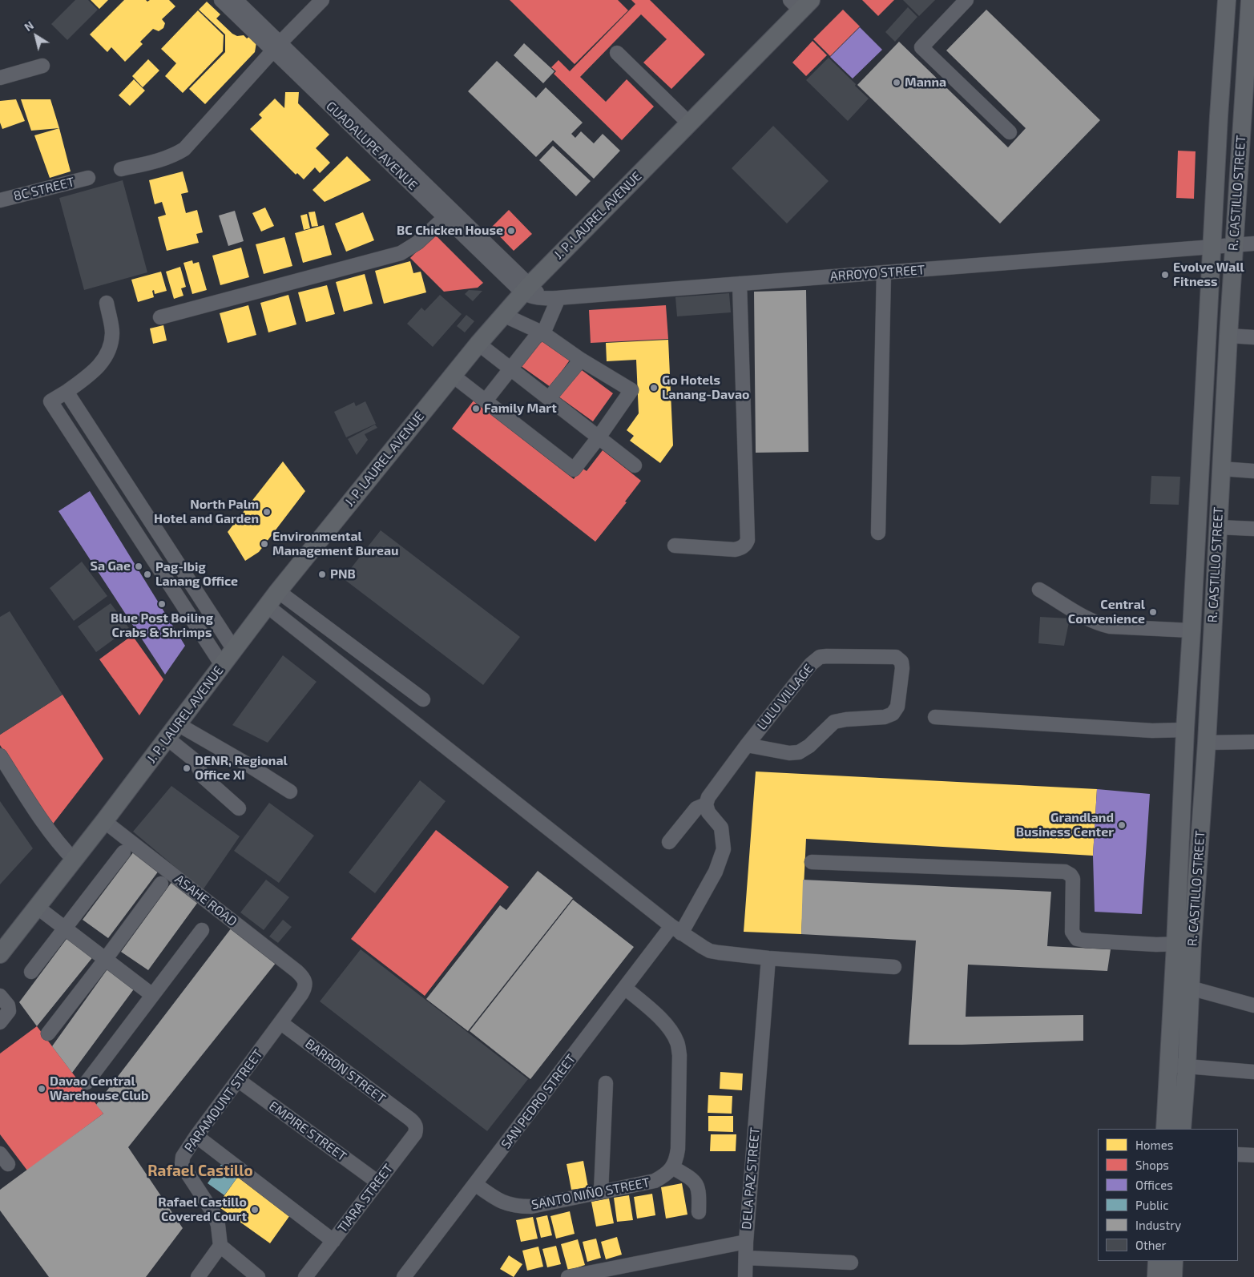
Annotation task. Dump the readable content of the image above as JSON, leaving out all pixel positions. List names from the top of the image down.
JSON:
{
  "streets": {
    "main road": ["R. CASTILLO STREET", "J. P. LAUREL AVENUE"],
    "street": [
      "GUADALUPE AVENUE",
      "8C STREET",
      "ARROYO STREET",
      "LULU VILLAGE",
      "ASAHE ROAD",
      "BARRON STREET",
      "PARAMOUNT STREET",
      "SAN PEDRO STREET",
      "EMPIRE STREET",
      "DELA PAZ STREET",
      "SANTO NIÑO STREET",
      "TIARA STREET"
    ]
  },
  "crossings": [
    ["GUADALUPE AVENUE", "J. P. LAUREL AVENUE"],
    ["GUADALUPE AVENUE", "ARROYO STREET"],
    ["R. CASTILLO STREET", "ARROYO STREET"],
    ["J. P. LAUREL AVENUE", "ARROYO STREET"],
    ["J. P. LAUREL AVENUE", "ASAHE ROAD"],
    ["ASAHE ROAD", "PARAMOUNT STREET"],
    ["BARRON STREET", "PARAMOUNT STREET"],
    ["BARRON STREET", "TIARA STREET"],
    ["PARAMOUNT STREET", "EMPIRE STREET"],
    ["SAN PEDRO STREET", "SANTO NIÑO STREET"],
    ["EMPIRE STREET", "TIARA STREET"]
  ],
  "districts": ["Rafael Castillo"],
  "places": [
    "Manna",
    "BC Chicken House",
    "Evolve Wall Fitness",
    "Go Hotels Lanang-Davao",
    "Family Mart",
    "North Palm Hotel and Garden",
    "Environmental Management Bureau",
    "Sa Gae",
    "Pag-Ibig Lanang Office",
    "PNB",
    "Blue Post Boiling Crabs & Shrimps",
    "Central Convenience",
    "DENR, Regional Office XI",
    "Grandland Business Center",
    "Davao Central Warehouse Club",
    "Rafael Castillo Covered Court"
  ],
  "legend": [
    "Homes",
    "Shops",
    "Offices",
    "Public",
    "Industry",
    "Other"
  ],
  "north": "top left"
}
